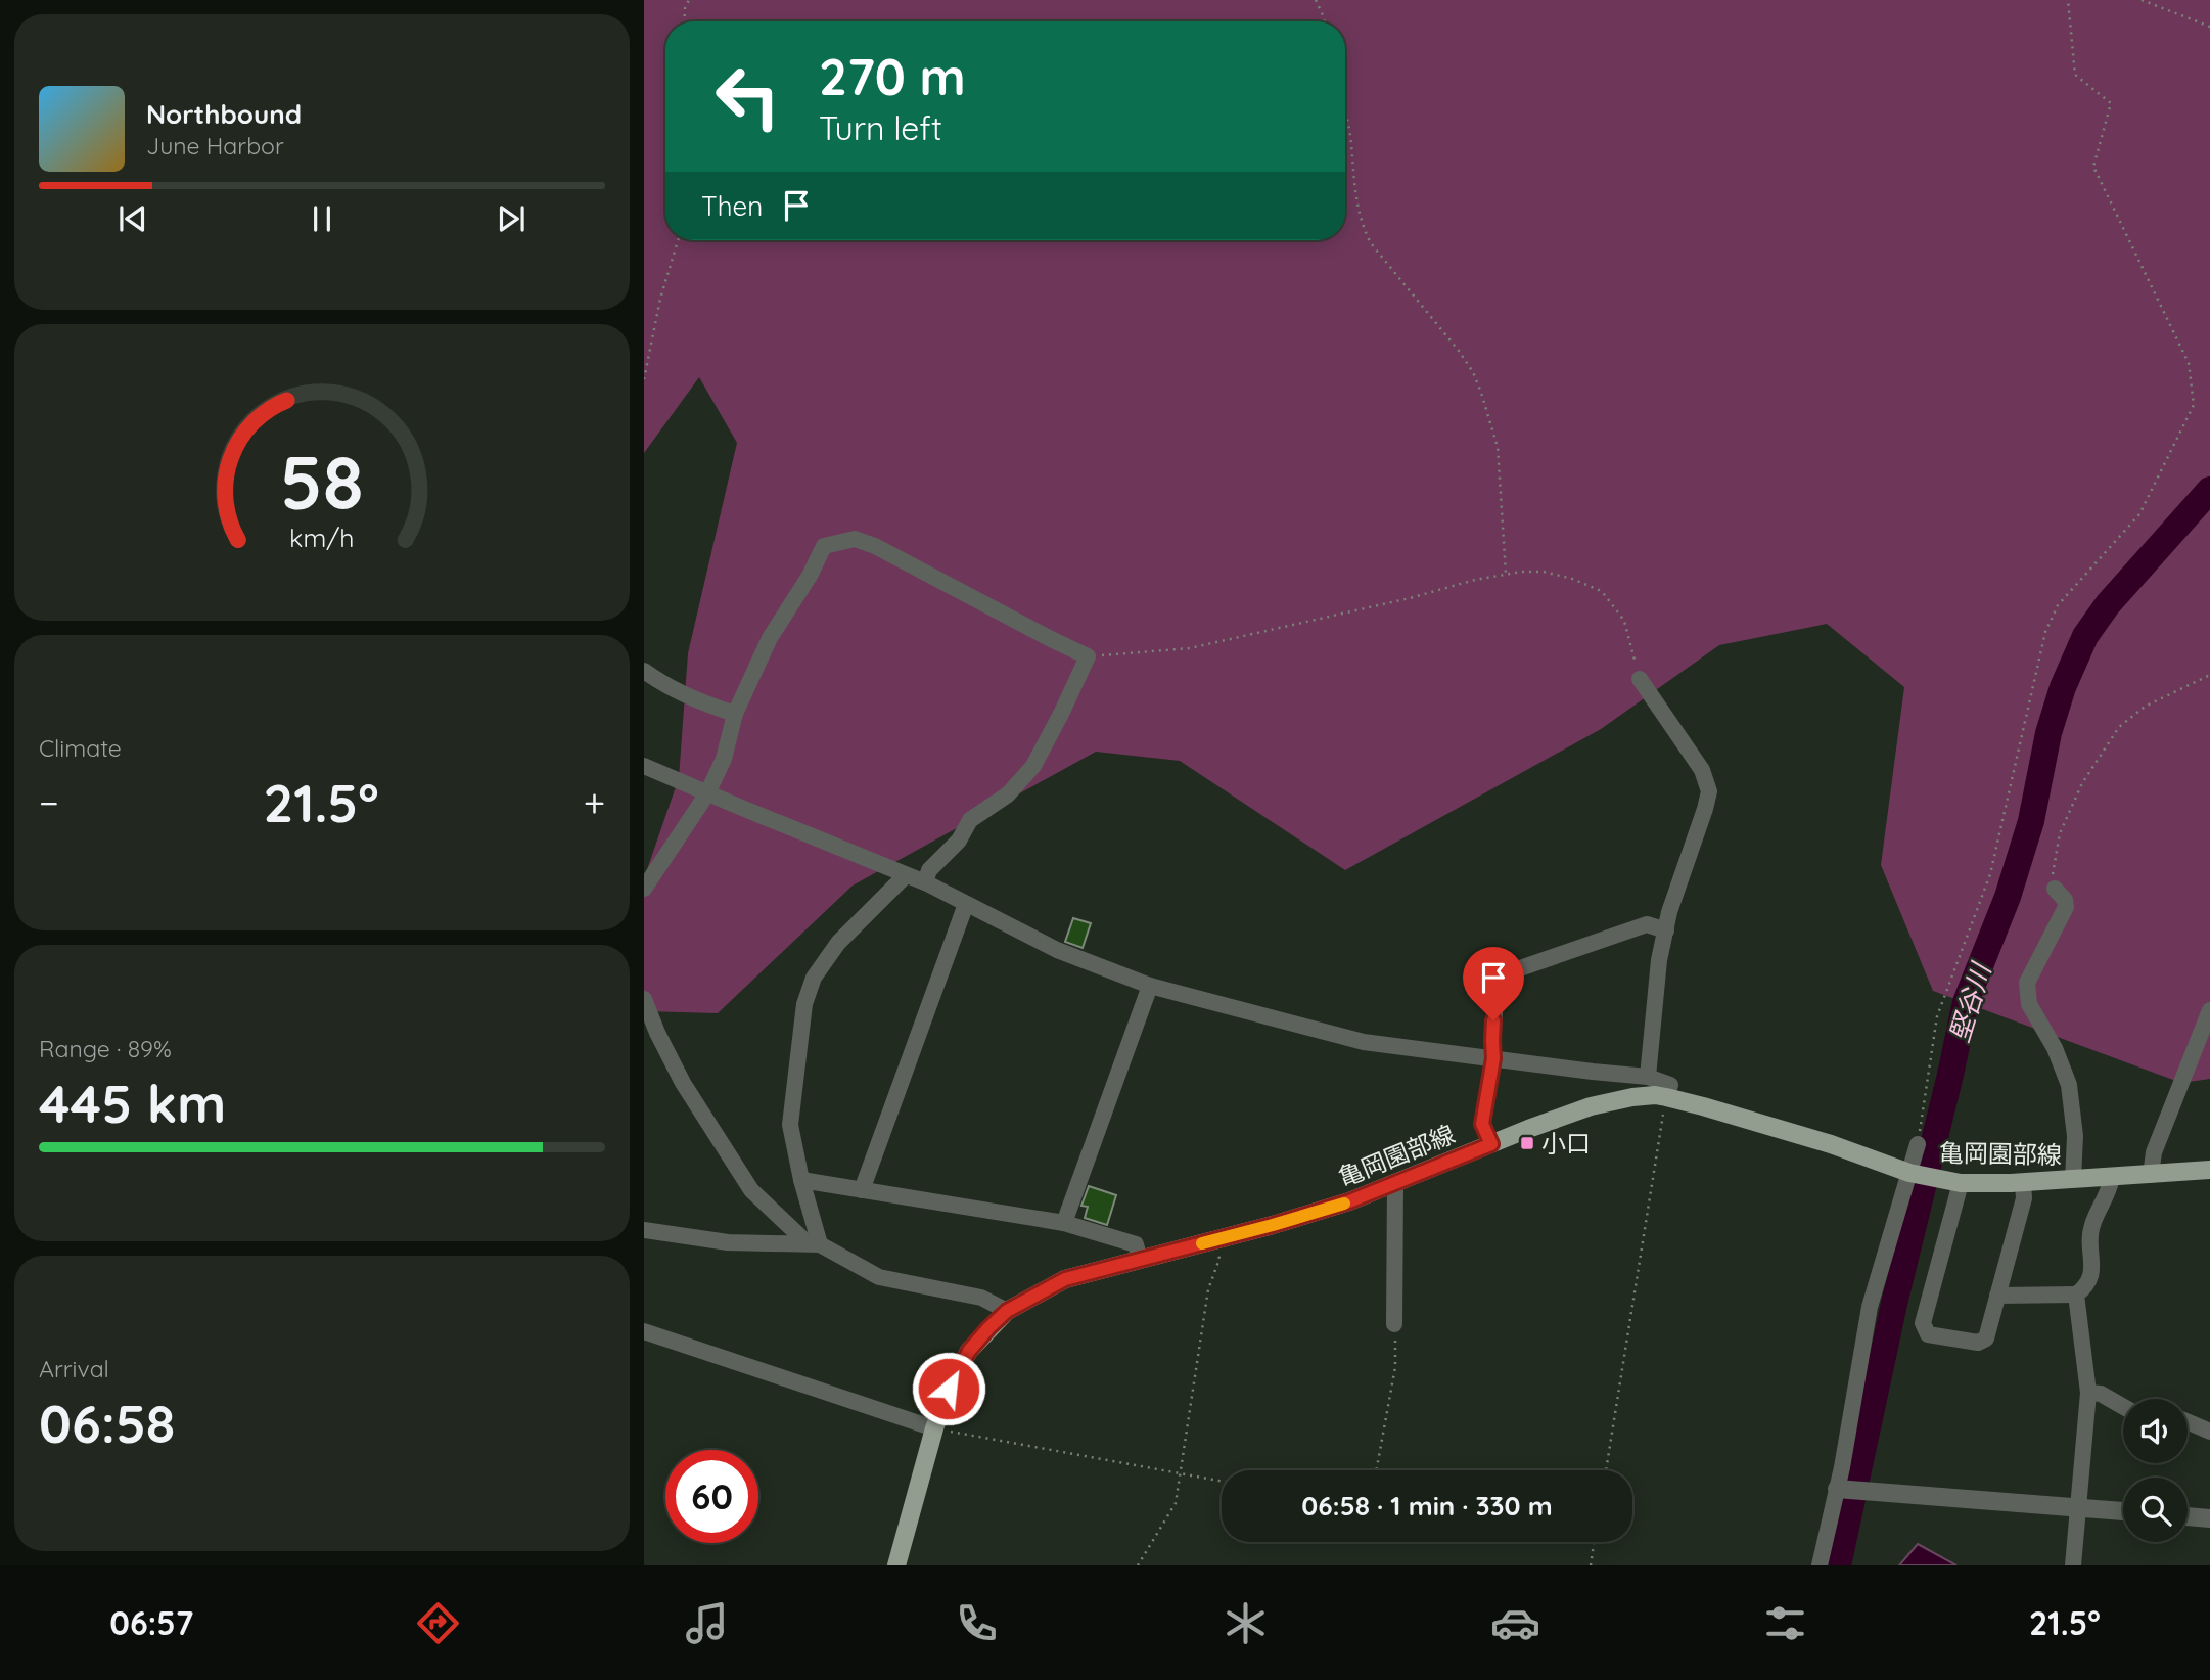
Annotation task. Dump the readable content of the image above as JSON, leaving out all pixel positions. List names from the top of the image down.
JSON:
{
  "streets": {
    "main road": ["亀岡園部線"]
  },
  "water": ["堅谷川"],
  "places": {
    "transit": ["小口"]
  },
  "page": {
    "turn": ["270 m", "Turn left"],
    "song": ["Northbound", "June Harbor"],
    "then": "Then",
    "tile": [
      "Climate",
      ["Range · 89%", "445 km"],
      ["Arrival", "06:58"]
    ],
    "heat": ["−", "21.5°", "+"],
    "limit": "60",
    "trip": "06:58 · 1 min · 330 m",
    "tabs": ["06:57", "21.5°"],
    "gauge": ["58", "km/h"]
  }
}
